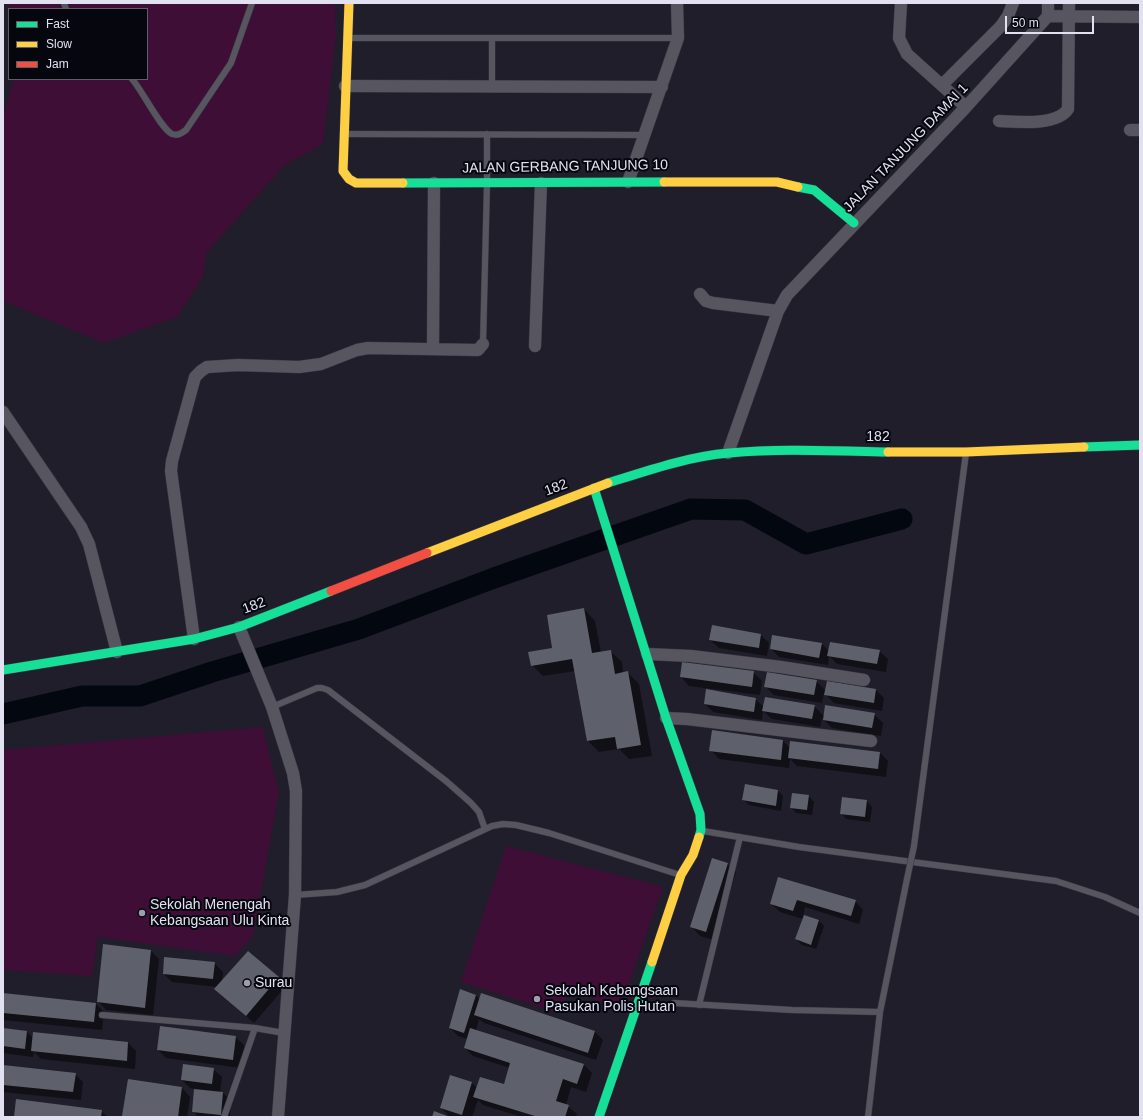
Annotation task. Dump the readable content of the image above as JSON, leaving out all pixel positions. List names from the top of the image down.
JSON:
{
  "streets": {
    "street": ["JALAN TANJUNG DAMAI 1", "JALAN GERBANG TANJUNG 10", "182"]
  },
  "crossings": [
    ["JALAN TANJUNG DAMAI 1", "JALAN GERBANG TANJUNG 10"],
    ["JALAN TANJUNG DAMAI 1", "182"]
  ],
  "places": ["Sekolah Menengah Kebangsaan Ulu Kinta", "Surau", "Sekolah Kebangsaan Pasukan Polis Hutan"],
  "legend": ["Fast", "Slow", "Jam"],
  "scale_bar": "50 m"
}
